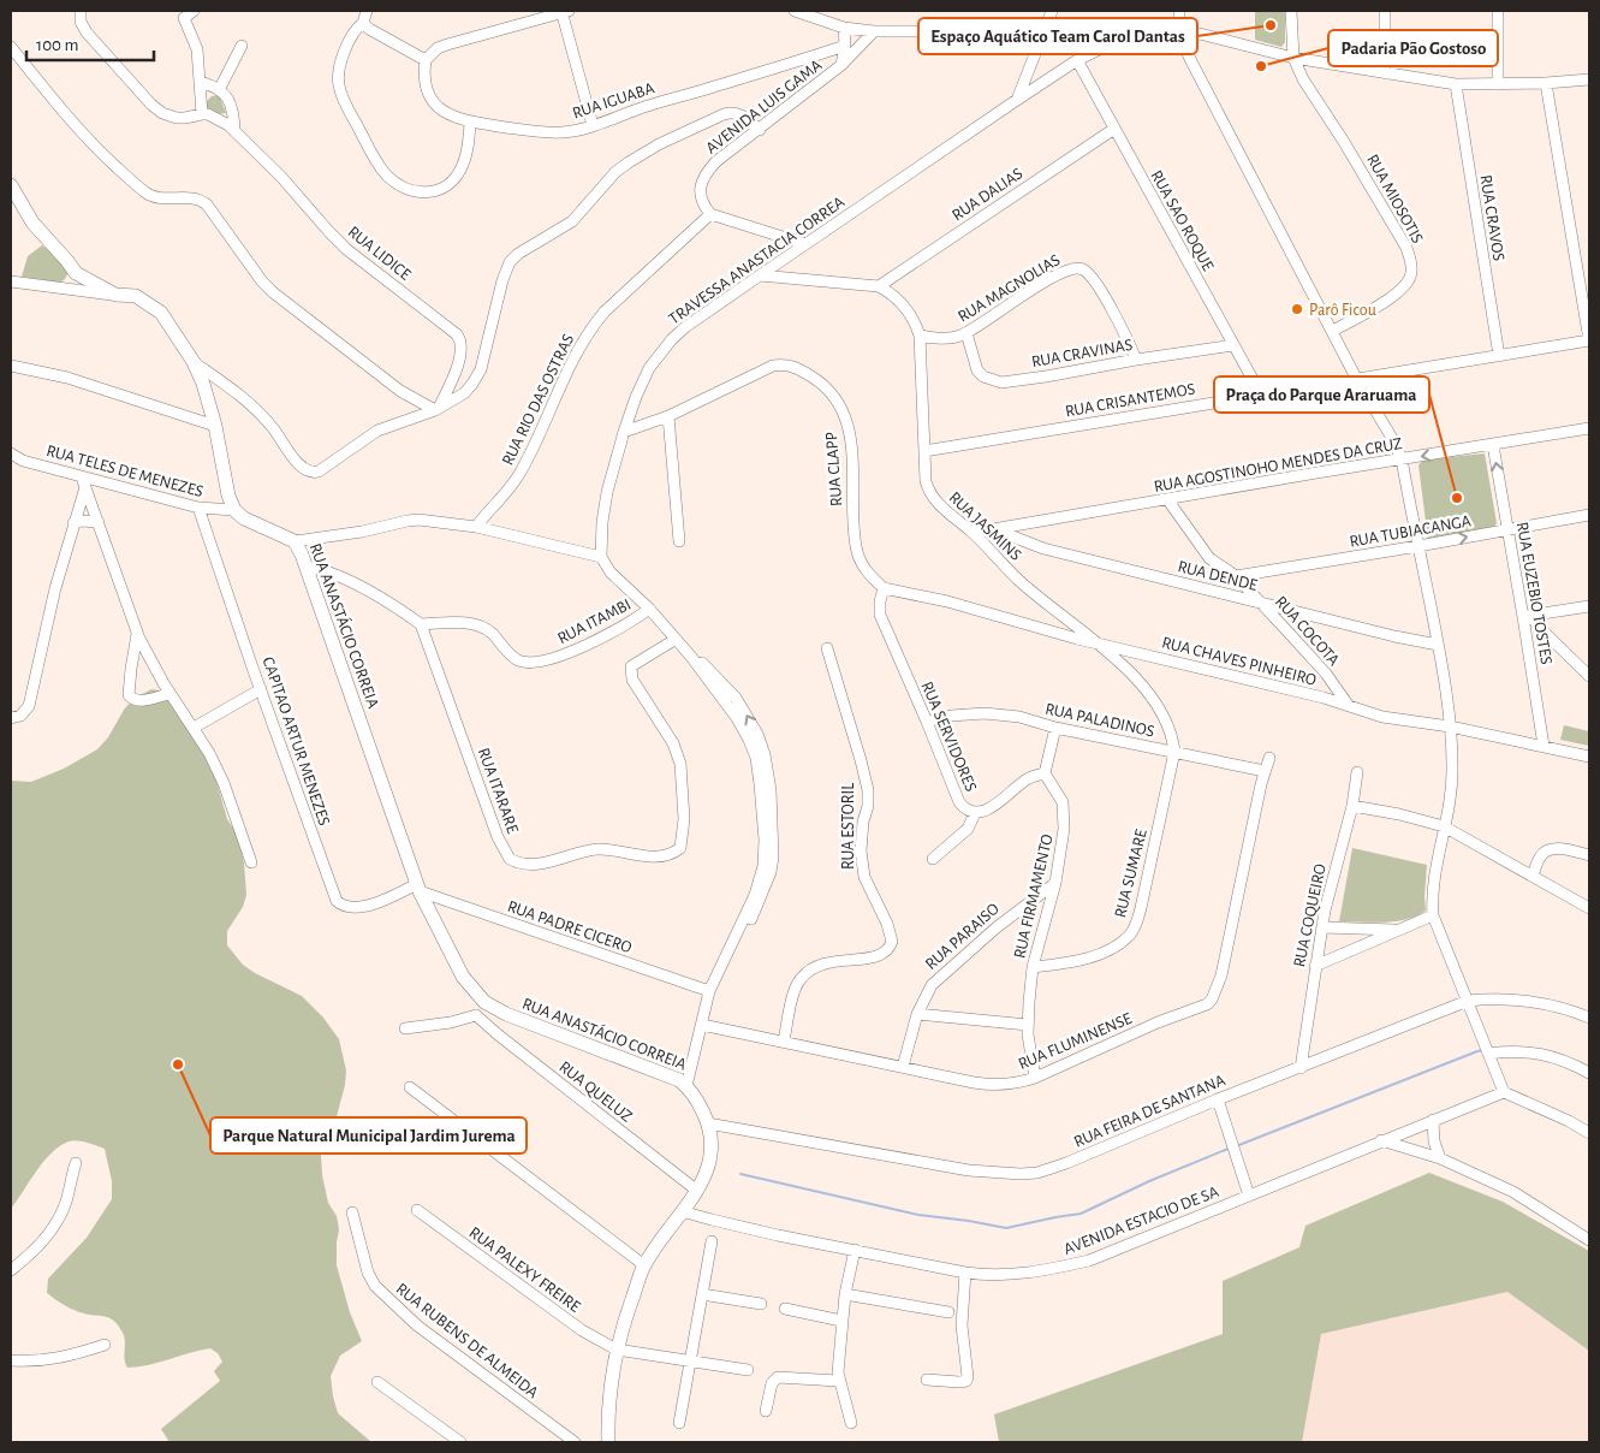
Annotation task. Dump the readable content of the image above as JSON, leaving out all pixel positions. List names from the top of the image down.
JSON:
{
  "streets": {
    "main road": ["RUA ANASTÁCIO CORREIA"],
    "street": [
      "RUA IGUABA",
      "AVENIDA LUIS GAMA",
      "RUA DALIAS",
      "RUA MIOSOTIS",
      "RUA CRAVOS",
      "RUA SAO ROQUE",
      "RUA LIDICE",
      "TRAVESSA ANASTACIA CORREA",
      "RUA MAGNOLIAS",
      "RUA CRAVINAS",
      "RUA RIO DAS OSTRAS",
      "RUA CRISANTEMOS",
      "RUA AGOSTINOHO MENDES DA CRUZ",
      "RUA CLAPP",
      "RUA TELES DE MENEZES",
      "RUA JASMINS",
      "RUA TUBIACANGA",
      "RUA DENDE",
      "RUA EUZEBIO TOSTES",
      "RUA ITAMBI",
      "RUA COCOTA",
      "RUA CHAVES PINHEIRO",
      "RUA PALADINOS",
      "RUA SERVIDORES",
      "CAPITAO ARTUR MENEZES",
      "RUA ITARARE",
      "RUA ESTORIL",
      "RUA SUMARE",
      "RUA FIRMAMENTO",
      "RUA COQUEIRO",
      "RUA PADRE CICERO",
      "RUA PARAISO",
      "RUA FLUMINENSE",
      "RUA QUELUZ",
      "RUA FEIRA DE SANTANA",
      "AVENIDA ESTACIO DE SA",
      "RUA PALEXY FREIRE",
      "RUA RUBENS DE ALMEIDA"
    ]
  },
  "crossings": [
    ["RUA IGUABA", "AVENIDA LUIS GAMA"],
    ["AVENIDA LUIS GAMA", "RUA RIO DAS OSTRAS"],
    ["RUA DALIAS", "RUA SAO ROQUE"],
    ["RUA DALIAS", "RUA JASMINS"],
    ["RUA MIOSOTIS", "TRAVESSA ANASTACIA CORREA"],
    ["RUA CRAVOS", "TRAVESSA ANASTACIA CORREA"],
    ["RUA CRAVOS", "RUA CRISANTEMOS"],
    ["RUA SAO ROQUE", "TRAVESSA ANASTACIA CORREA"],
    ["RUA SAO ROQUE", "RUA CRAVINAS"],
    ["RUA SAO ROQUE", "RUA CRISANTEMOS"],
    ["TRAVESSA ANASTACIA CORREA", "RUA CLAPP"],
    ["RUA MAGNOLIAS", "RUA CRAVINAS"],
    ["RUA MAGNOLIAS", "RUA JASMINS"],
    ["RUA CRISANTEMOS", "RUA JASMINS"],
    ["RUA AGOSTINOHO MENDES DA CRUZ", "RUA JASMINS"],
    ["RUA AGOSTINOHO MENDES DA CRUZ", "RUA DENDE"],
    ["RUA AGOSTINOHO MENDES DA CRUZ", "RUA EUZEBIO TOSTES"],
    ["RUA AGOSTINOHO MENDES DA CRUZ", "RUA COCOTA"],
    ["RUA CLAPP", "RUA CHAVES PINHEIRO"],
    ["RUA CLAPP", "RUA SERVIDORES"],
    ["RUA TELES DE MENEZES", "RUA ANASTÁCIO CORREIA"],
    ["RUA TELES DE MENEZES", "CAPITAO ARTUR MENEZES"],
    ["RUA JASMINS", "RUA CHAVES PINHEIRO"],
    ["RUA JASMINS", "RUA PALADINOS"],
    ["RUA JASMINS", "RUA SUMARE"],
    ["RUA TUBIACANGA", "RUA EUZEBIO TOSTES"],
    ["RUA TUBIACANGA", "RUA COCOTA"],
    ["RUA DENDE", "RUA COCOTA"],
    ["RUA EUZEBIO TOSTES", "RUA CHAVES PINHEIRO"],
    ["RUA ITAMBI", "RUA ITARARE"],
    ["RUA ANASTÁCIO CORREIA", "CAPITAO ARTUR MENEZES"],
    ["RUA ANASTÁCIO CORREIA", "RUA PADRE CICERO"],
    ["RUA ANASTÁCIO CORREIA", "RUA QUELUZ"],
    ["RUA ANASTÁCIO CORREIA", "RUA FEIRA DE SANTANA"],
    ["RUA ANASTÁCIO CORREIA", "AVENIDA ESTACIO DE SA"],
    ["RUA ANASTÁCIO CORREIA", "RUA PALEXY FREIRE"],
    ["RUA COCOTA", "RUA CHAVES PINHEIRO"],
    ["RUA CHAVES PINHEIRO", "RUA SERVIDORES"],
    ["RUA PALADINOS", "RUA SERVIDORES"],
    ["RUA PALADINOS", "RUA SUMARE"],
    ["RUA PALADINOS", "RUA FLUMINENSE"],
    ["RUA SERVIDORES", "RUA FIRMAMENTO"],
    ["CAPITAO ARTUR MENEZES", "RUA PADRE CICERO"],
    ["RUA ESTORIL", "RUA FLUMINENSE"],
    ["RUA SUMARE", "RUA FIRMAMENTO"],
    ["RUA FIRMAMENTO", "RUA PARAISO"],
    ["RUA FIRMAMENTO", "RUA FLUMINENSE"],
    ["RUA COQUEIRO", "RUA FEIRA DE SANTANA"],
    ["RUA PARAISO", "RUA FLUMINENSE"]
  ],
  "places": [
    "Espaço Aquático Team Carol Dantas",
    "Padaria Pão Gostoso",
    "Parô Ficou",
    "Praça do Parque Araruama",
    "Parque Natural Municipal Jardim Jurema"
  ],
  "scale_bar": "100 m"
}
